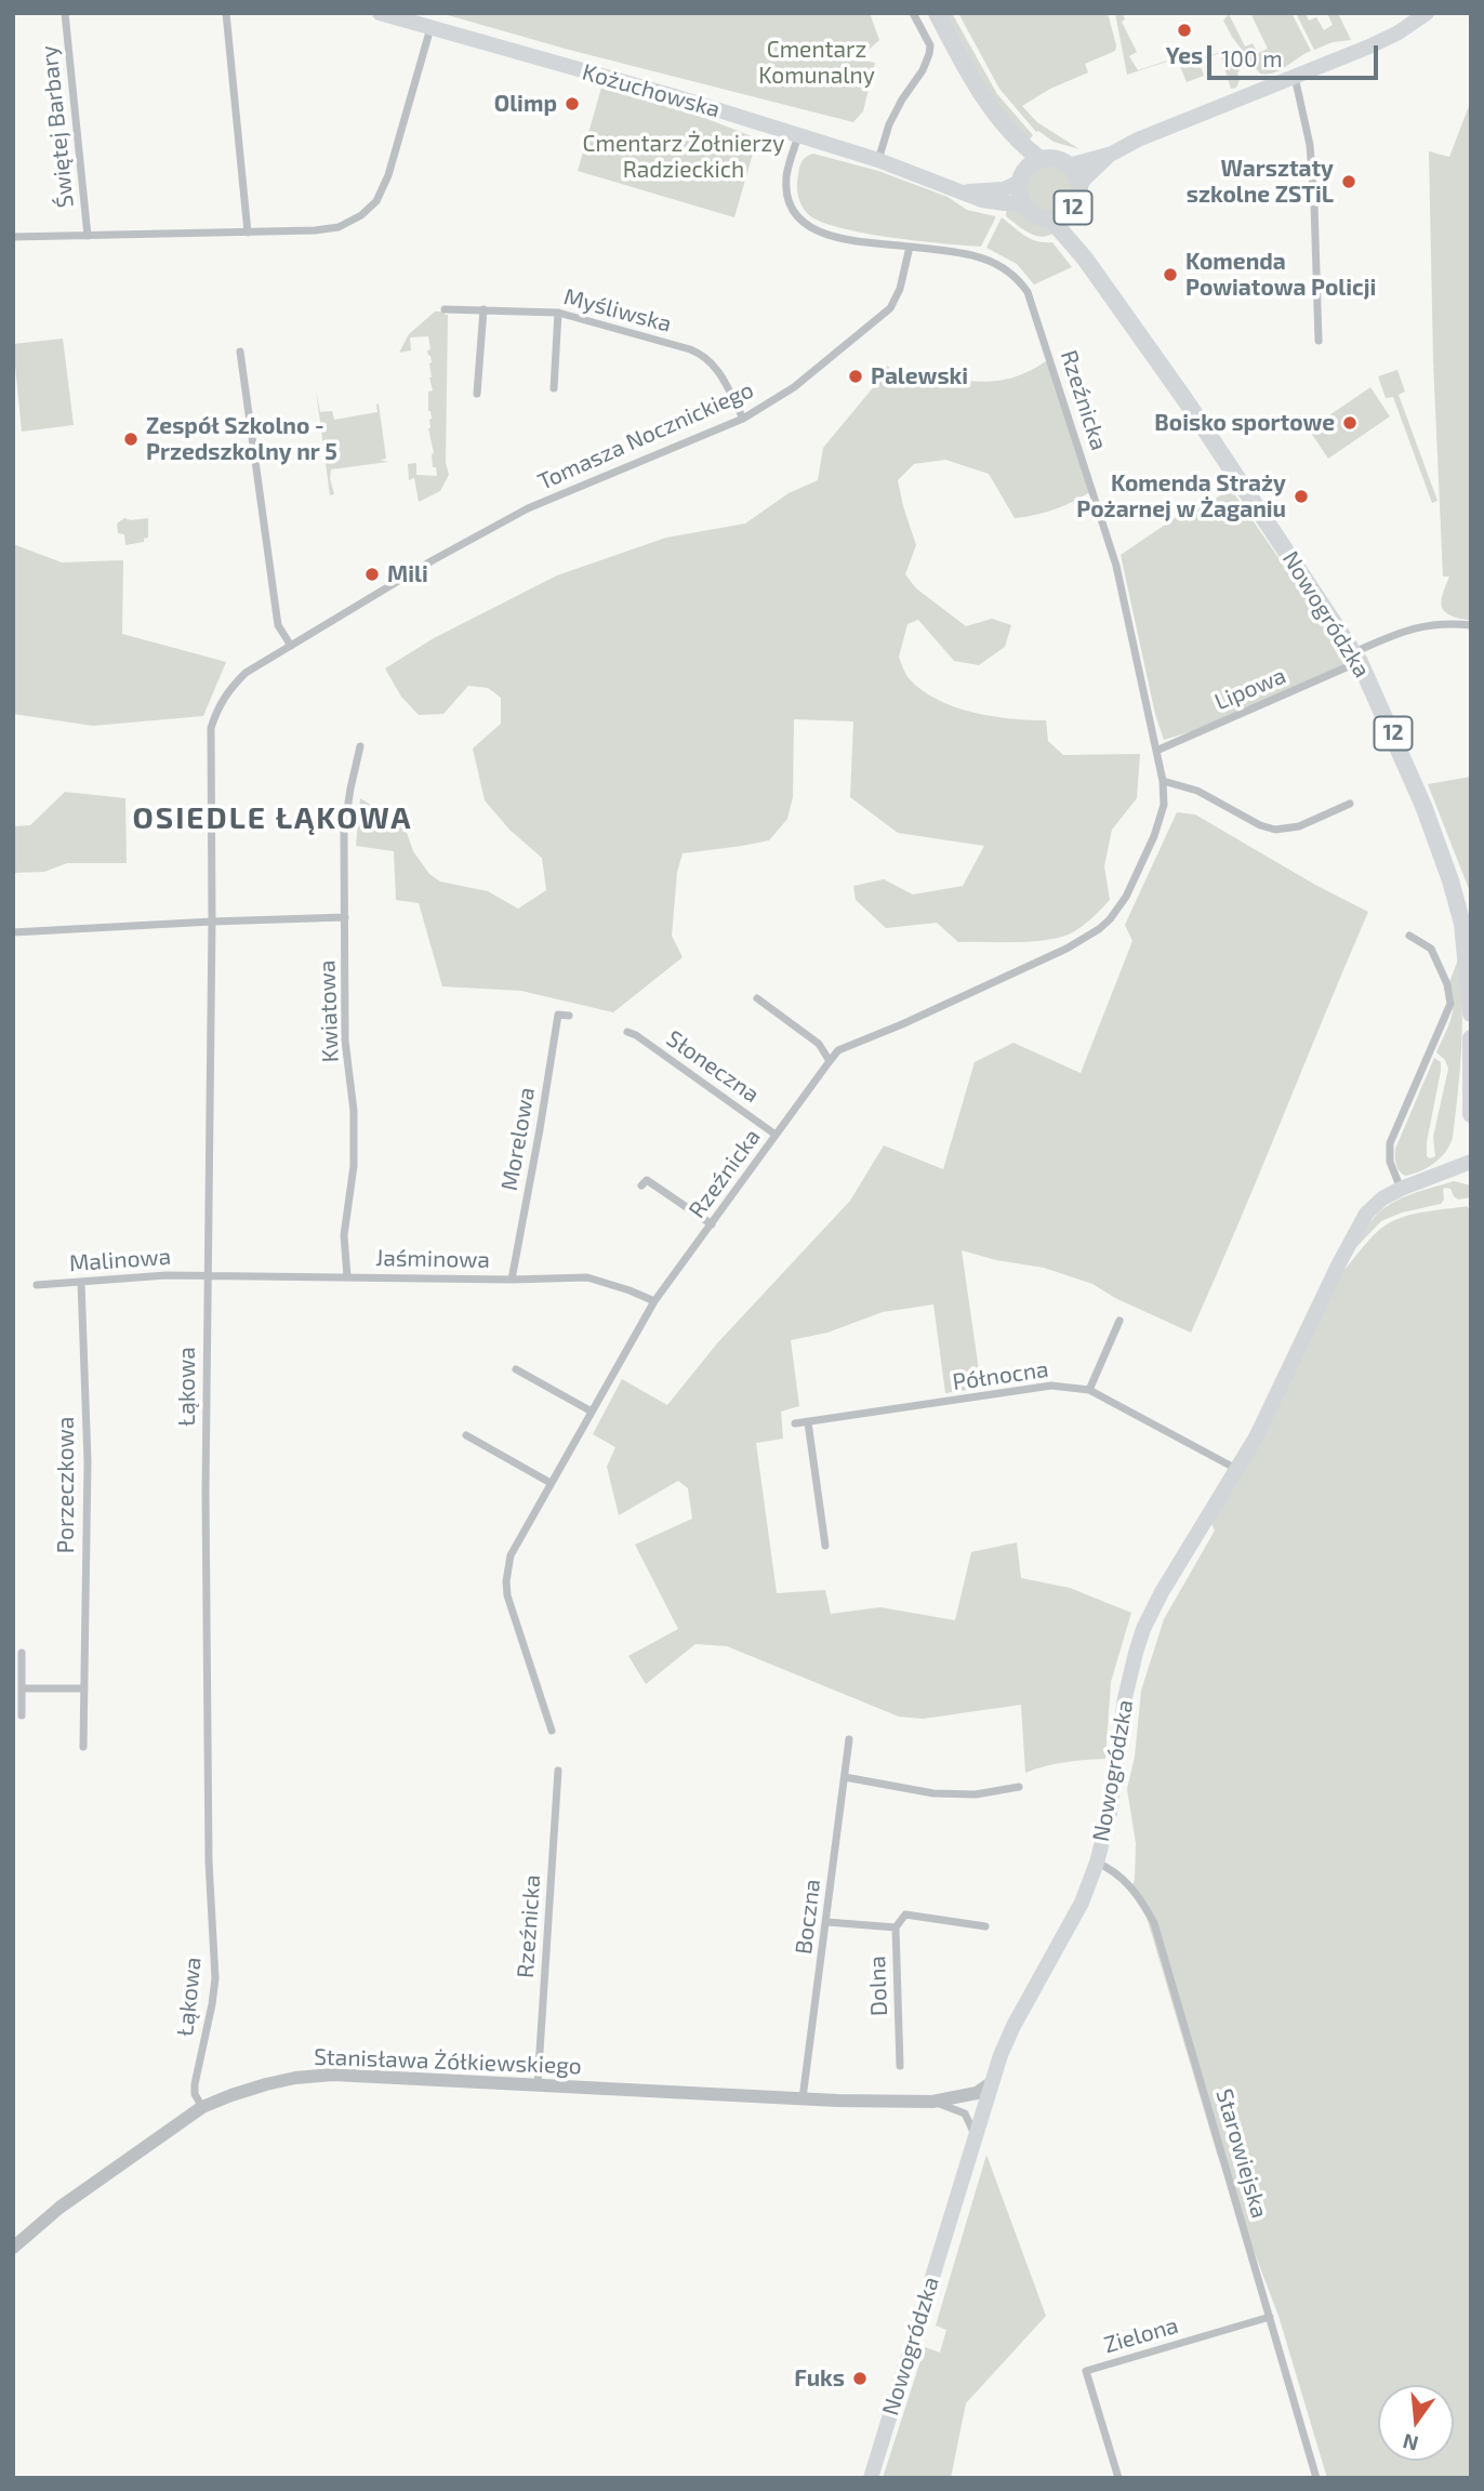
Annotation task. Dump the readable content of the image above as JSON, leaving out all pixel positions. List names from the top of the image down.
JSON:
{
  "streets": {
    "main road": ["Kożuchowska", "12", "Nowogródzka"],
    "street": [
      "Świętej Barbary",
      "Myśliwska",
      "Rzeźnicka",
      "Tomasza Nocznickiego",
      "Lipowa",
      "Kwiatowa",
      "Słoneczna",
      "Morelowa",
      "Jaśminowa",
      "Malinowa",
      "Północna",
      "Łąkowa",
      "Porzeczkowa",
      "Boczna",
      "Dolna",
      "Stanisława Żółkiewskiego",
      "Starowiejska",
      "Zielona"
    ]
  },
  "crossings": [
    ["Kożuchowska", "12"],
    ["Kożuchowska", "Nowogródzka"],
    ["12", "Nowogródzka"],
    ["Myśliwska", "Tomasza Nocznickiego"],
    ["Rzeźnicka", "Tomasza Nocznickiego"],
    ["Rzeźnicka", "Lipowa"],
    ["Rzeźnicka", "Słoneczna"],
    ["Rzeźnicka", "Jaśminowa"],
    ["Rzeźnicka", "Stanisława Żółkiewskiego"],
    ["Tomasza Nocznickiego", "Łąkowa"],
    ["Nowogródzka", "Lipowa"],
    ["Nowogródzka", "Północna"],
    ["Nowogródzka", "Stanisława Żółkiewskiego"],
    ["Nowogródzka", "Starowiejska"],
    ["Kwiatowa", "Jaśminowa"],
    ["Morelowa", "Jaśminowa"],
    ["Jaśminowa", "Malinowa"],
    ["Jaśminowa", "Łąkowa"],
    ["Malinowa", "Łąkowa"],
    ["Malinowa", "Porzeczkowa"],
    ["Łąkowa", "Stanisława Żółkiewskiego"],
    ["Boczna", "Dolna"],
    ["Boczna", "Stanisława Żółkiewskiego"],
    ["Starowiejska", "Zielona"]
  ],
  "districts": ["OSIEDLE ŁĄKOWA"],
  "parks": ["Cmentarz Komunalny", "Cmentarz Żołnierzy Radzieckich"],
  "places": [
    "Yes",
    "Olimp",
    "Warsztaty szkolne ZSTiL",
    "Komenda Powiatowa Policji",
    "Palewski",
    "Boisko sportowe",
    "Zespół Szkolno - Przedszkolny nr 5",
    "Komenda Straży Pożarnej w Żaganiu",
    "Mili",
    "Fuks"
  ],
  "scale_bar": "100 m",
  "north": "bottom"
}
